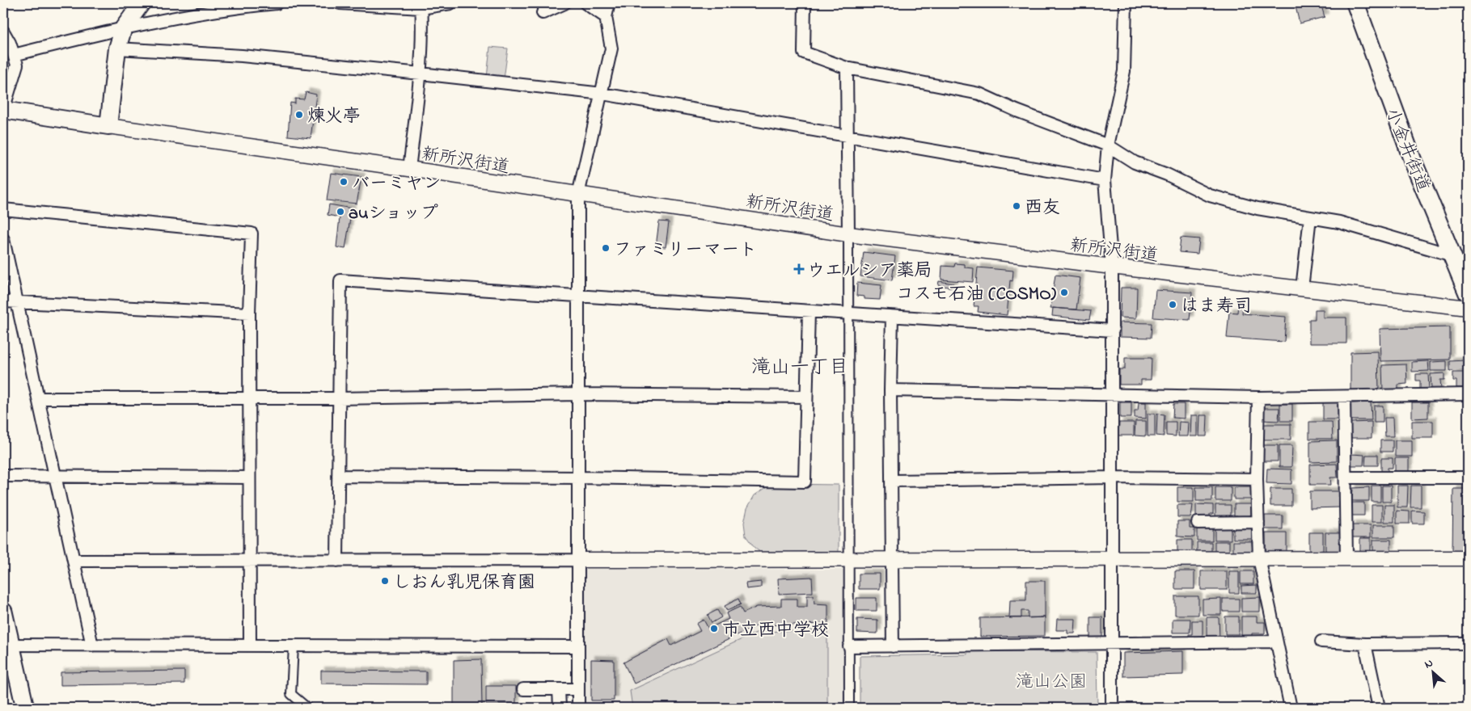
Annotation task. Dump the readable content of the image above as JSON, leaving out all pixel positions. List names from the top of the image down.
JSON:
{
  "streets": {
    "main road": ["小金井街道"],
    "street": ["新所沢街道"]
  },
  "districts": ["滝山一丁目"],
  "parks": ["滝山公園"],
  "places": {
    "other": [
      "煉火亭",
      "バーミヤン",
      "西友",
      "auショップ",
      "ファミリーマート",
      "コスモ石油 (COSMO)",
      "はま寿司",
      "しおん乳児保育園",
      "市立西中学校"
    ],
    "health": ["ウエルシア薬局"]
  },
  "north": "top left"
}
